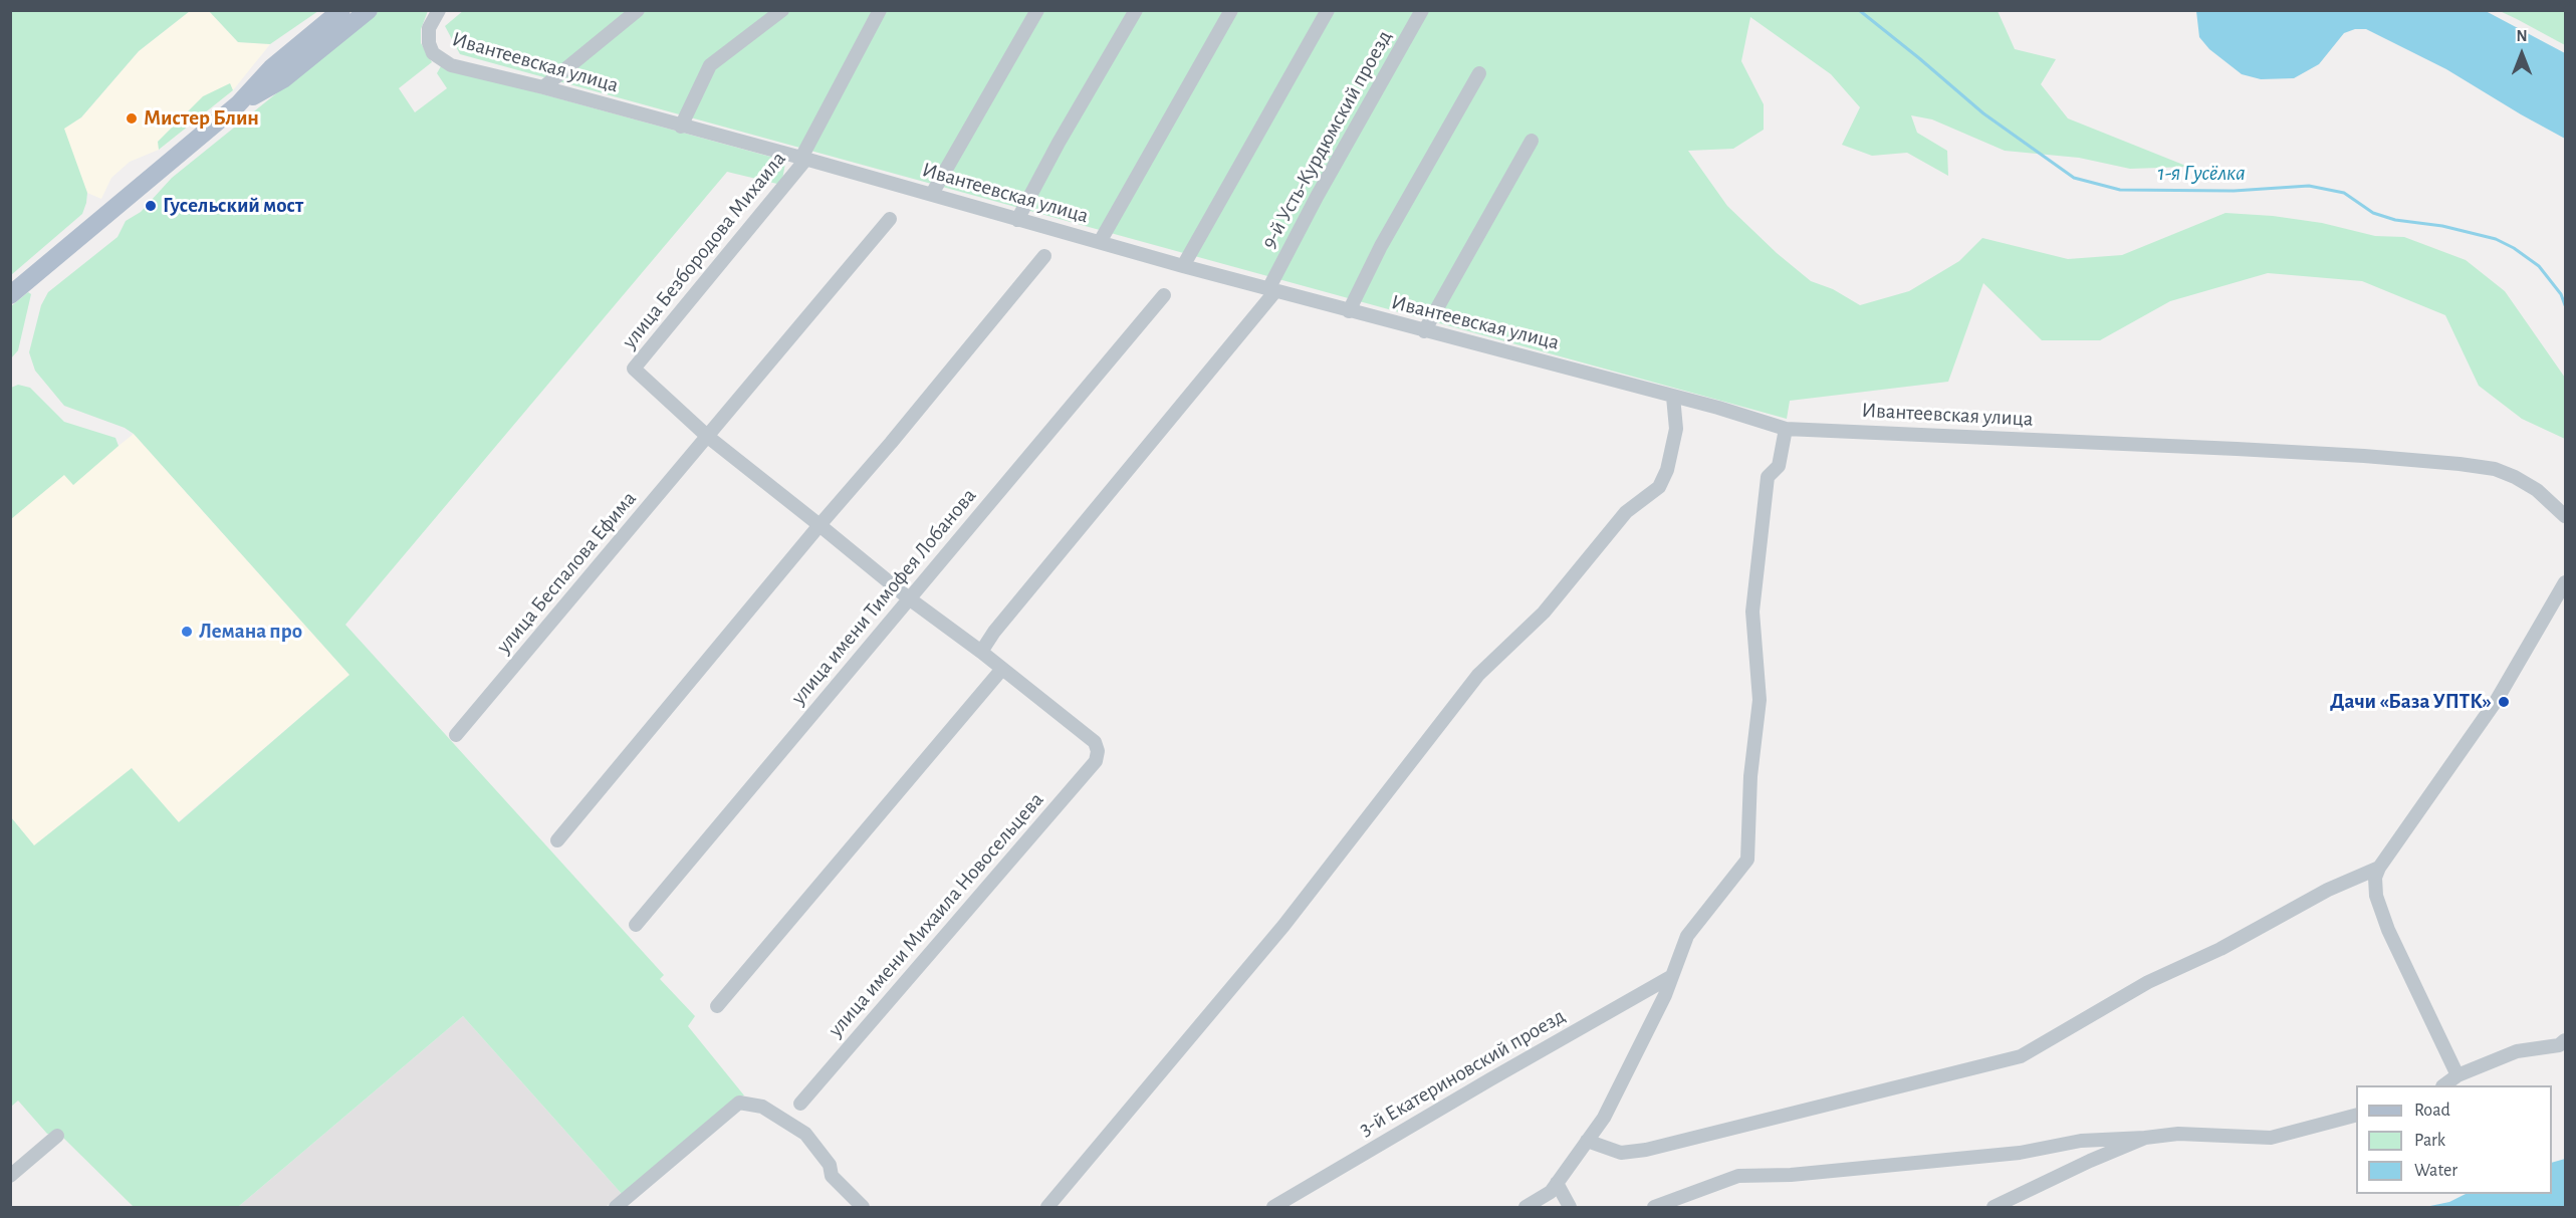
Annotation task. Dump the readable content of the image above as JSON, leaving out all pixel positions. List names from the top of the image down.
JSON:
{
  "streets": {
    "street": [
      "Ивантеевская улица",
      "9-й Усть-Курдюмский проезд",
      "улица Безбородова Михаила",
      "улица Беспалова Ефима",
      "улица имени Тимофея Лобанова",
      "улица имени Михаила Новосельцева",
      "3-й Екатериновский проезд"
    ]
  },
  "crossings": [
    ["Ивантеевская улица", "9-й Усть-Курдюмский проезд"],
    ["Ивантеевская улица", "улица Безбородова Михаила"],
    ["улица Безбородова Михаила", "улица Беспалова Ефима"]
  ],
  "water": ["1-я Гусёлка"],
  "places": [
    "Мистер Блин",
    "Гусельский мост",
    "Лемана про",
    "Дачи «База УПТК»"
  ],
  "legend": ["Road", "Park", "Water"],
  "north": "top"
}
